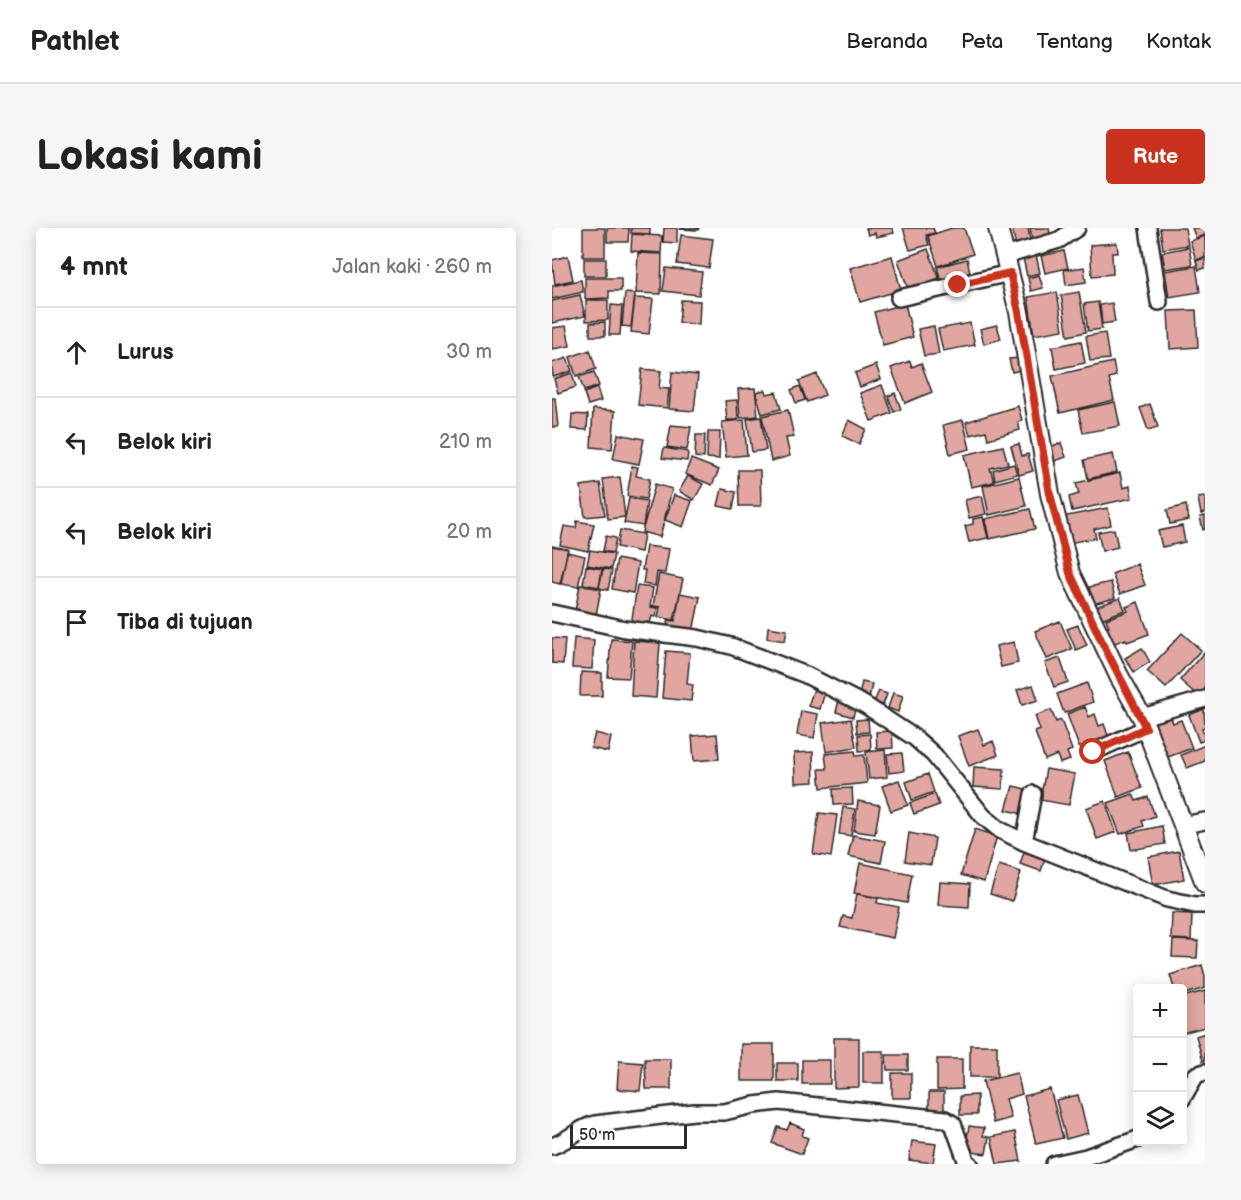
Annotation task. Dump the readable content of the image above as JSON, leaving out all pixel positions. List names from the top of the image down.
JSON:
{
  "scale_bar": "50 m",
  "page": {
    "header": "Pathlet",
    "nav": [
      "Beranda",
      "Peta",
      "Tentang",
      "Kontak"
    ],
    "buttons": "Rute",
    "title": "Lokasi kami",
    "heading": ["4 mnt", "Jalan kaki · 260 m"],
    "list": [
      ["Lurus", "30 m"],
      ["Belok kiri", "210 m"],
      ["Belok kiri", "20 m"],
      "Tiba di tujuan"
    ],
    "map_buttons": ["+", "−"],
    "scale": "50 m"
  }
}
